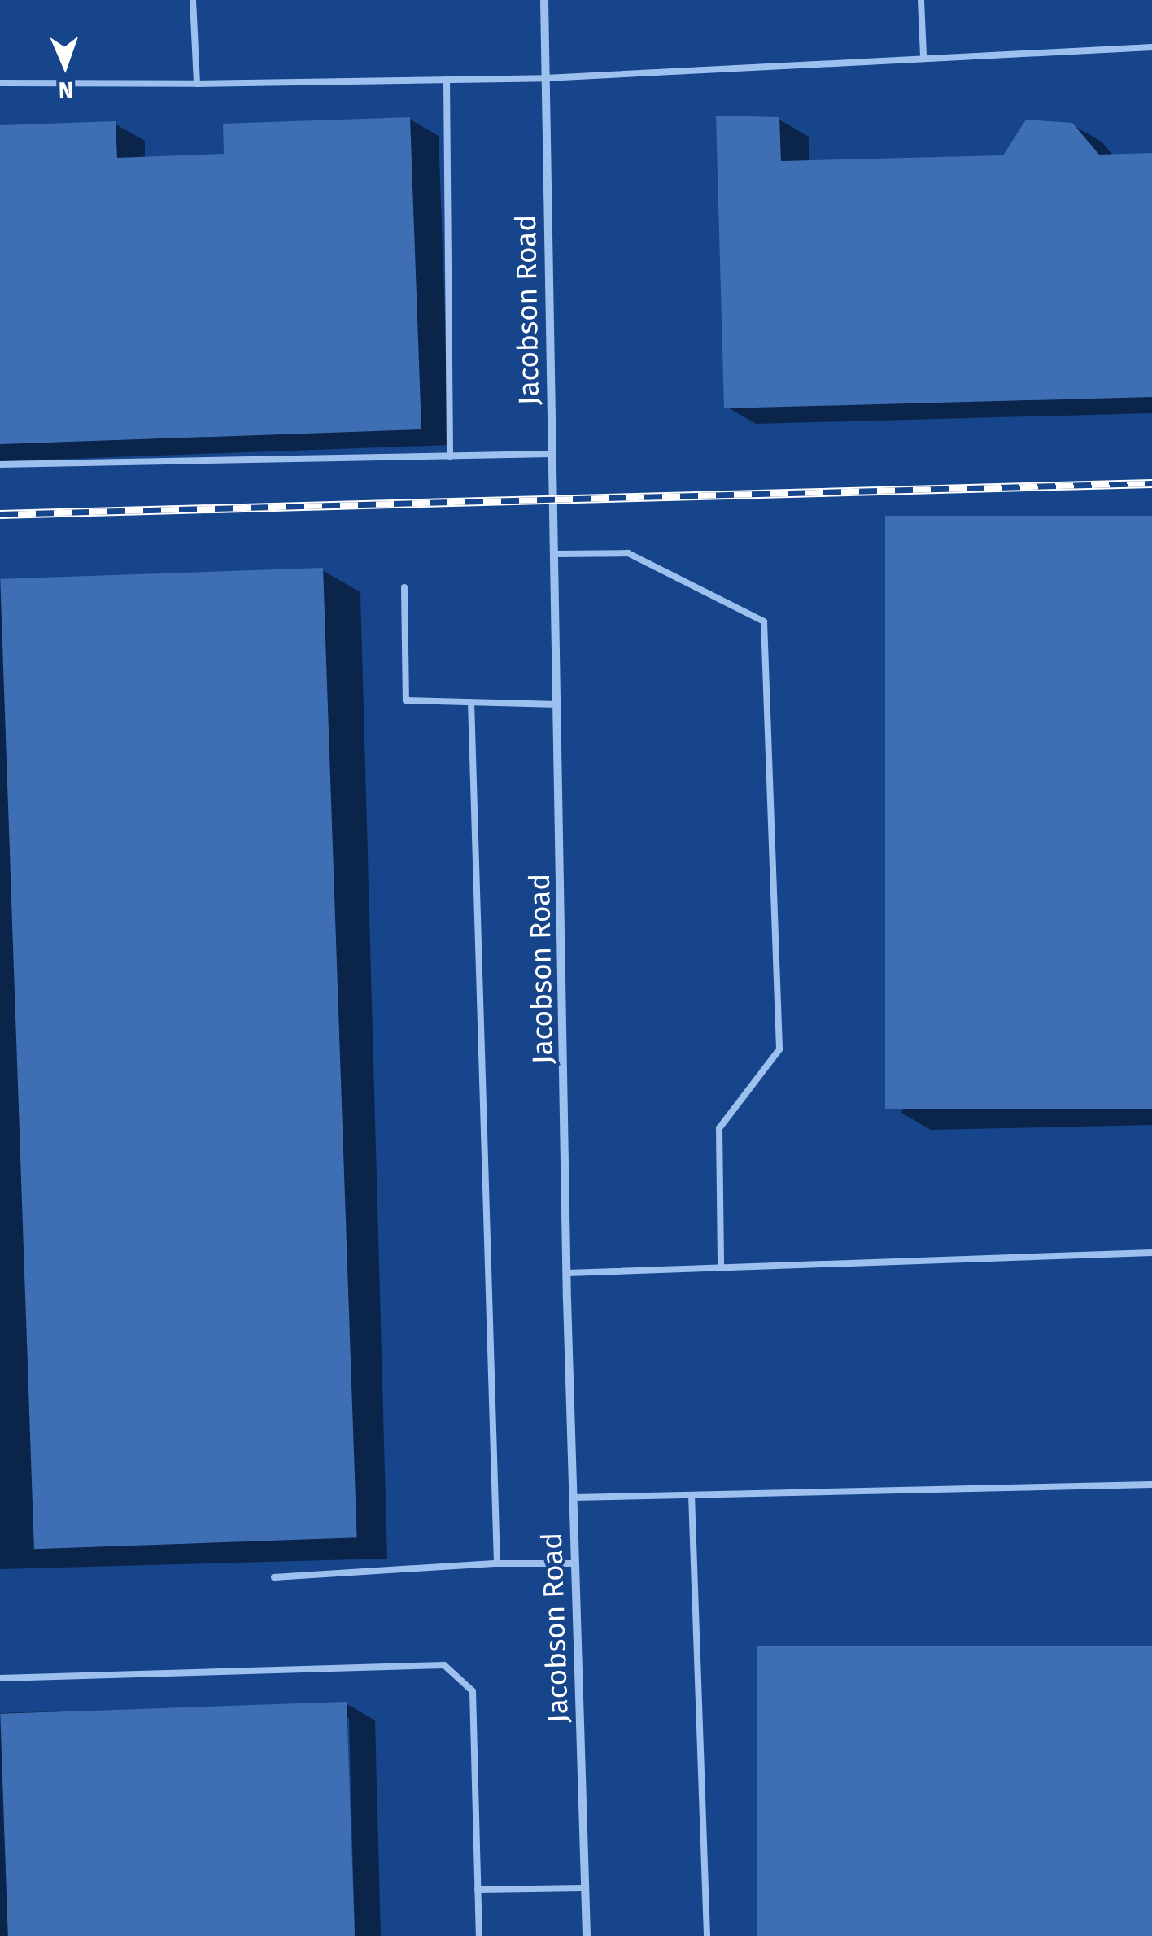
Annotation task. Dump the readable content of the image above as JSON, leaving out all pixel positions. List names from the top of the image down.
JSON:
{
  "streets": {
    "street": ["Jacobson Road"]
  },
  "north": "bottom"
}
